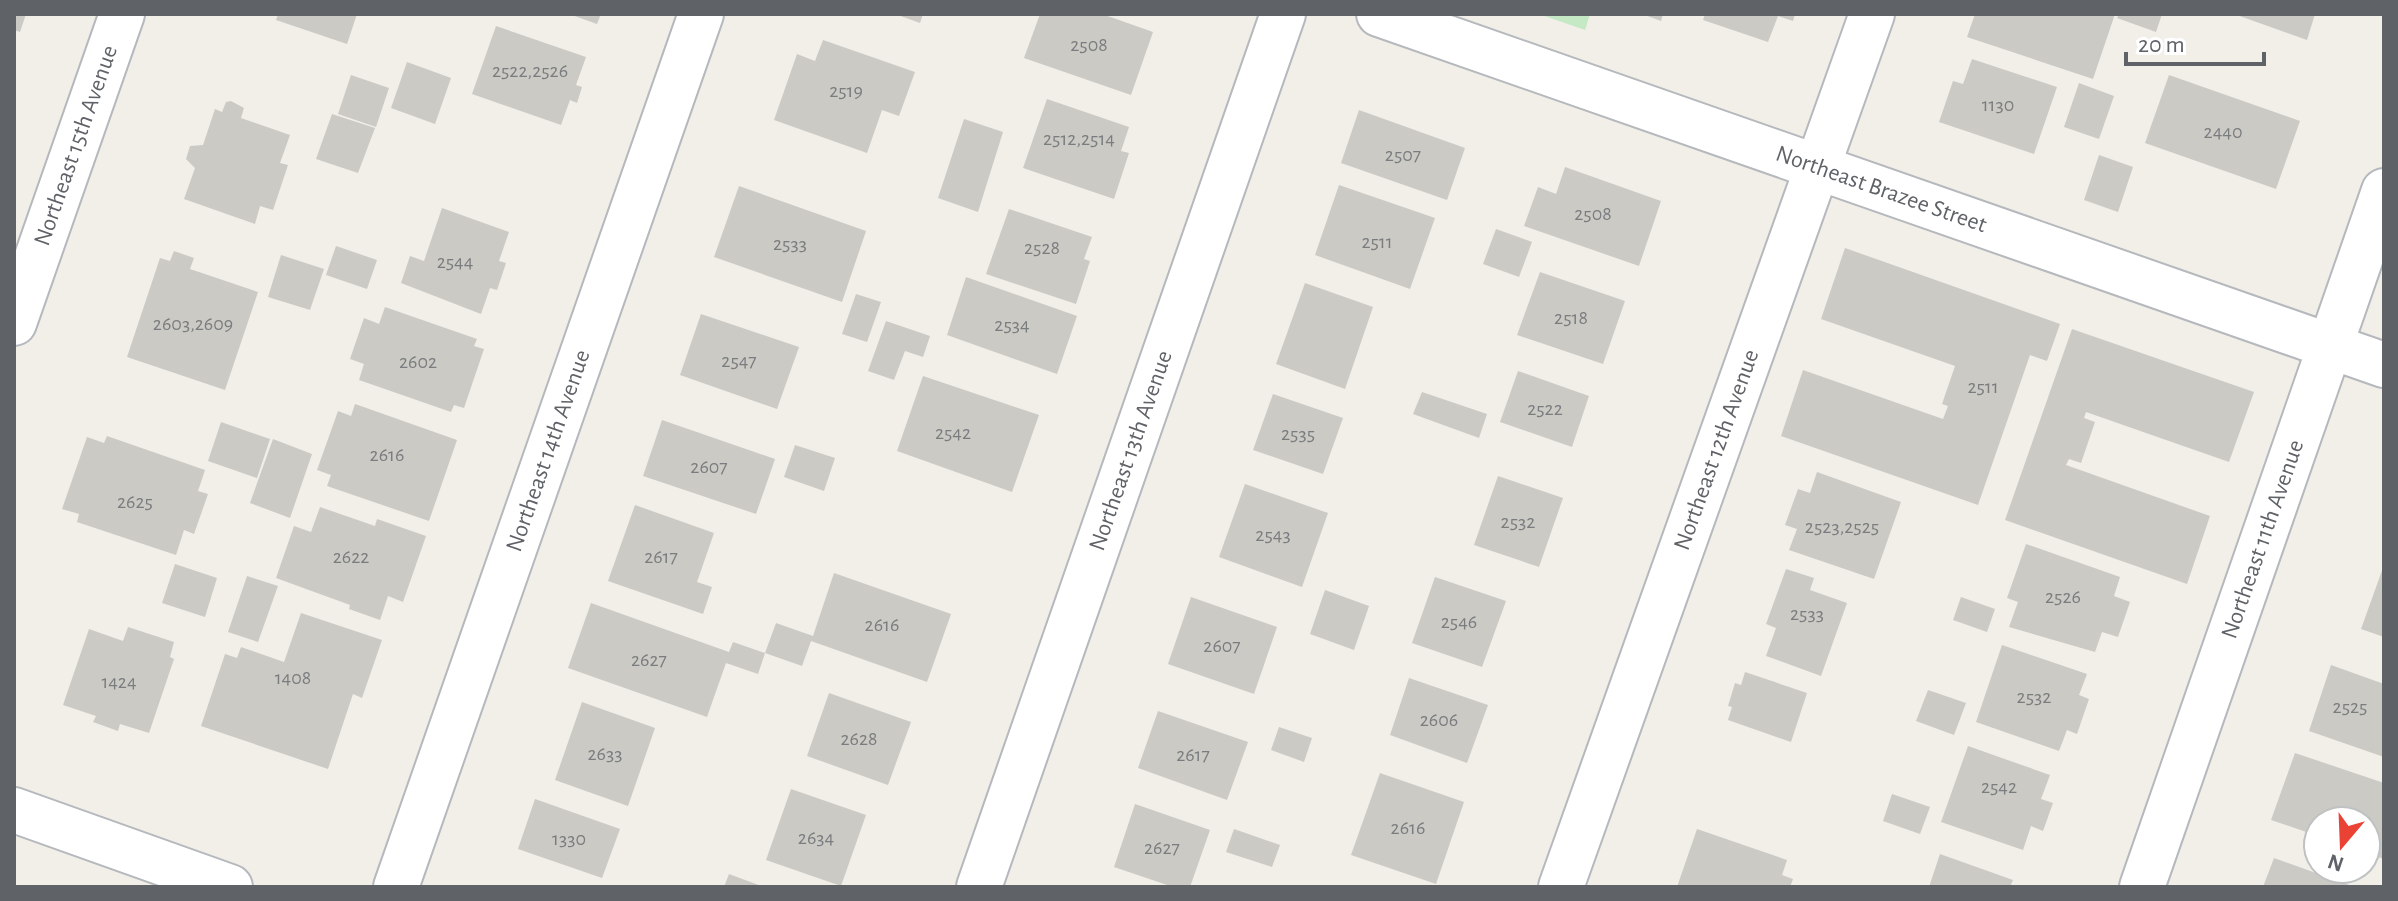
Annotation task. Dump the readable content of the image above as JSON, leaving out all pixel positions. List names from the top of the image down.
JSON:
{
  "streets": {
    "street": [
      "Northeast 15th Avenue",
      "Northeast Brazee Street",
      "Northeast 14th Avenue",
      "Northeast 13th Avenue",
      "Northeast 12th Avenue",
      "Northeast 11th Avenue"
    ]
  },
  "crossings": [
    ["Northeast Brazee Street", "Northeast 12th Avenue"],
    ["Northeast Brazee Street", "Northeast 11th Avenue"]
  ],
  "house_numbers": [
    "2508",
    "2522,2526",
    "2519",
    "1130",
    "2440",
    "2512,2514",
    "2507",
    "2508",
    "2511",
    "2533",
    "2528",
    "2544",
    "2518",
    "2603,2609",
    "2534",
    "2547",
    "2602",
    "2511",
    "2522",
    "2542",
    "2535",
    "2616",
    "2607",
    "2625",
    "2532",
    "2523,2525",
    "2543",
    "2622",
    "2617",
    "2526",
    "2533",
    "2546",
    "2616",
    "2607",
    "2627",
    "1408",
    "1424",
    "2532",
    "2525",
    "2606",
    "2628",
    "2633",
    "2617",
    "2542",
    "2616",
    "2634",
    "1330",
    "2627"
  ],
  "scale_bar": "20 m",
  "north": "bottom"
}
